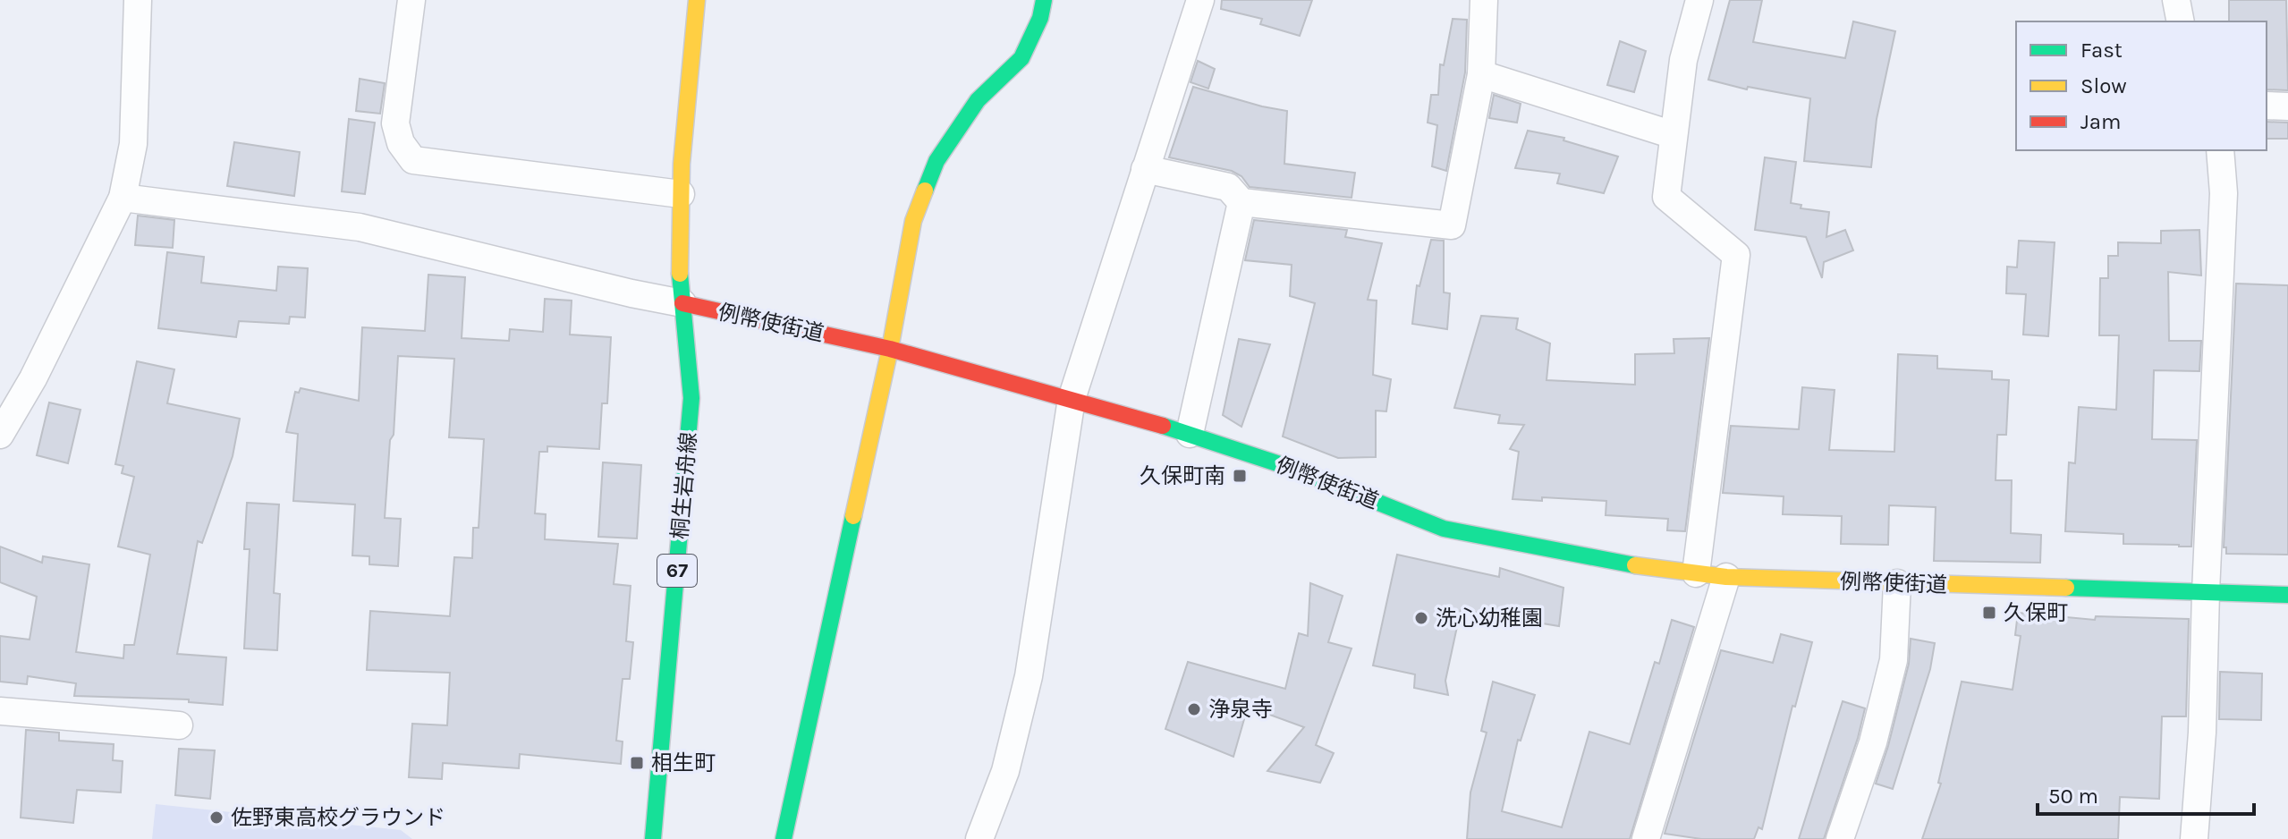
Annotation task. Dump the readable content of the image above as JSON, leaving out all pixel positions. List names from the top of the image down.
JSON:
{
  "streets": {
    "street": ["例幣使街道", "桐生岩舟線", "67"]
  },
  "crossings": [
    ["例幣使街道", "桐生岩舟線"],
    ["例幣使街道", "67"],
    ["桐生岩舟線", "67"]
  ],
  "places": {
    "transit": ["久保町南", "久保町", "相生町"],
    "other": ["洗心幼稚園", "浄泉寺", "佐野東高校グラウンド"]
  },
  "legend": ["Fast", "Slow", "Jam"],
  "scale_bar": "50 m"
}
